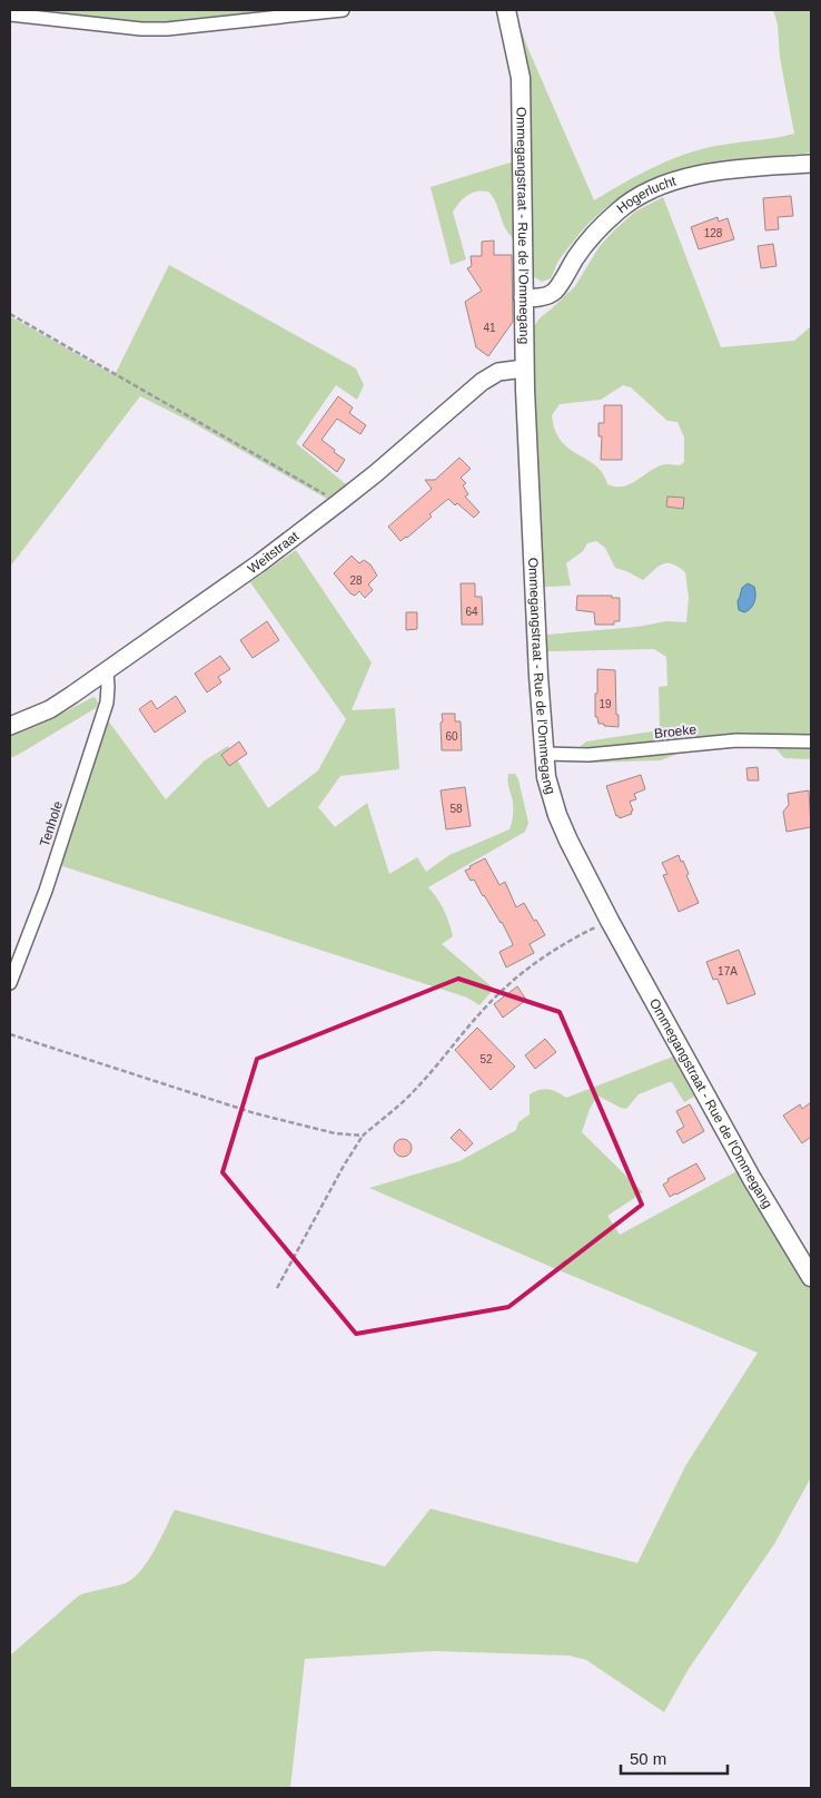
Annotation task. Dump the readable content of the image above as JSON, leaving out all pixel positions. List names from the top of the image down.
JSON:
{
  "streets": {
    "main road": ["Ommegangstraat - Rue de l'Ommegang"],
    "street": [
      "Hogerlucht",
      "Weitstraat",
      "Broeke",
      "Tenhole"
    ]
  },
  "crossings": [
    ["Hogerlucht", "Ommegangstraat - Rue de l'Ommegang"],
    ["Ommegangstraat - Rue de l'Ommegang", "Weitstraat"],
    ["Ommegangstraat - Rue de l'Ommegang", "Broeke"],
    ["Weitstraat", "Tenhole"]
  ],
  "house_numbers": [
    "128",
    "41",
    "28",
    "64",
    "19",
    "60",
    "58",
    "17A",
    "52"
  ],
  "scale_bar": "50 m"
}
